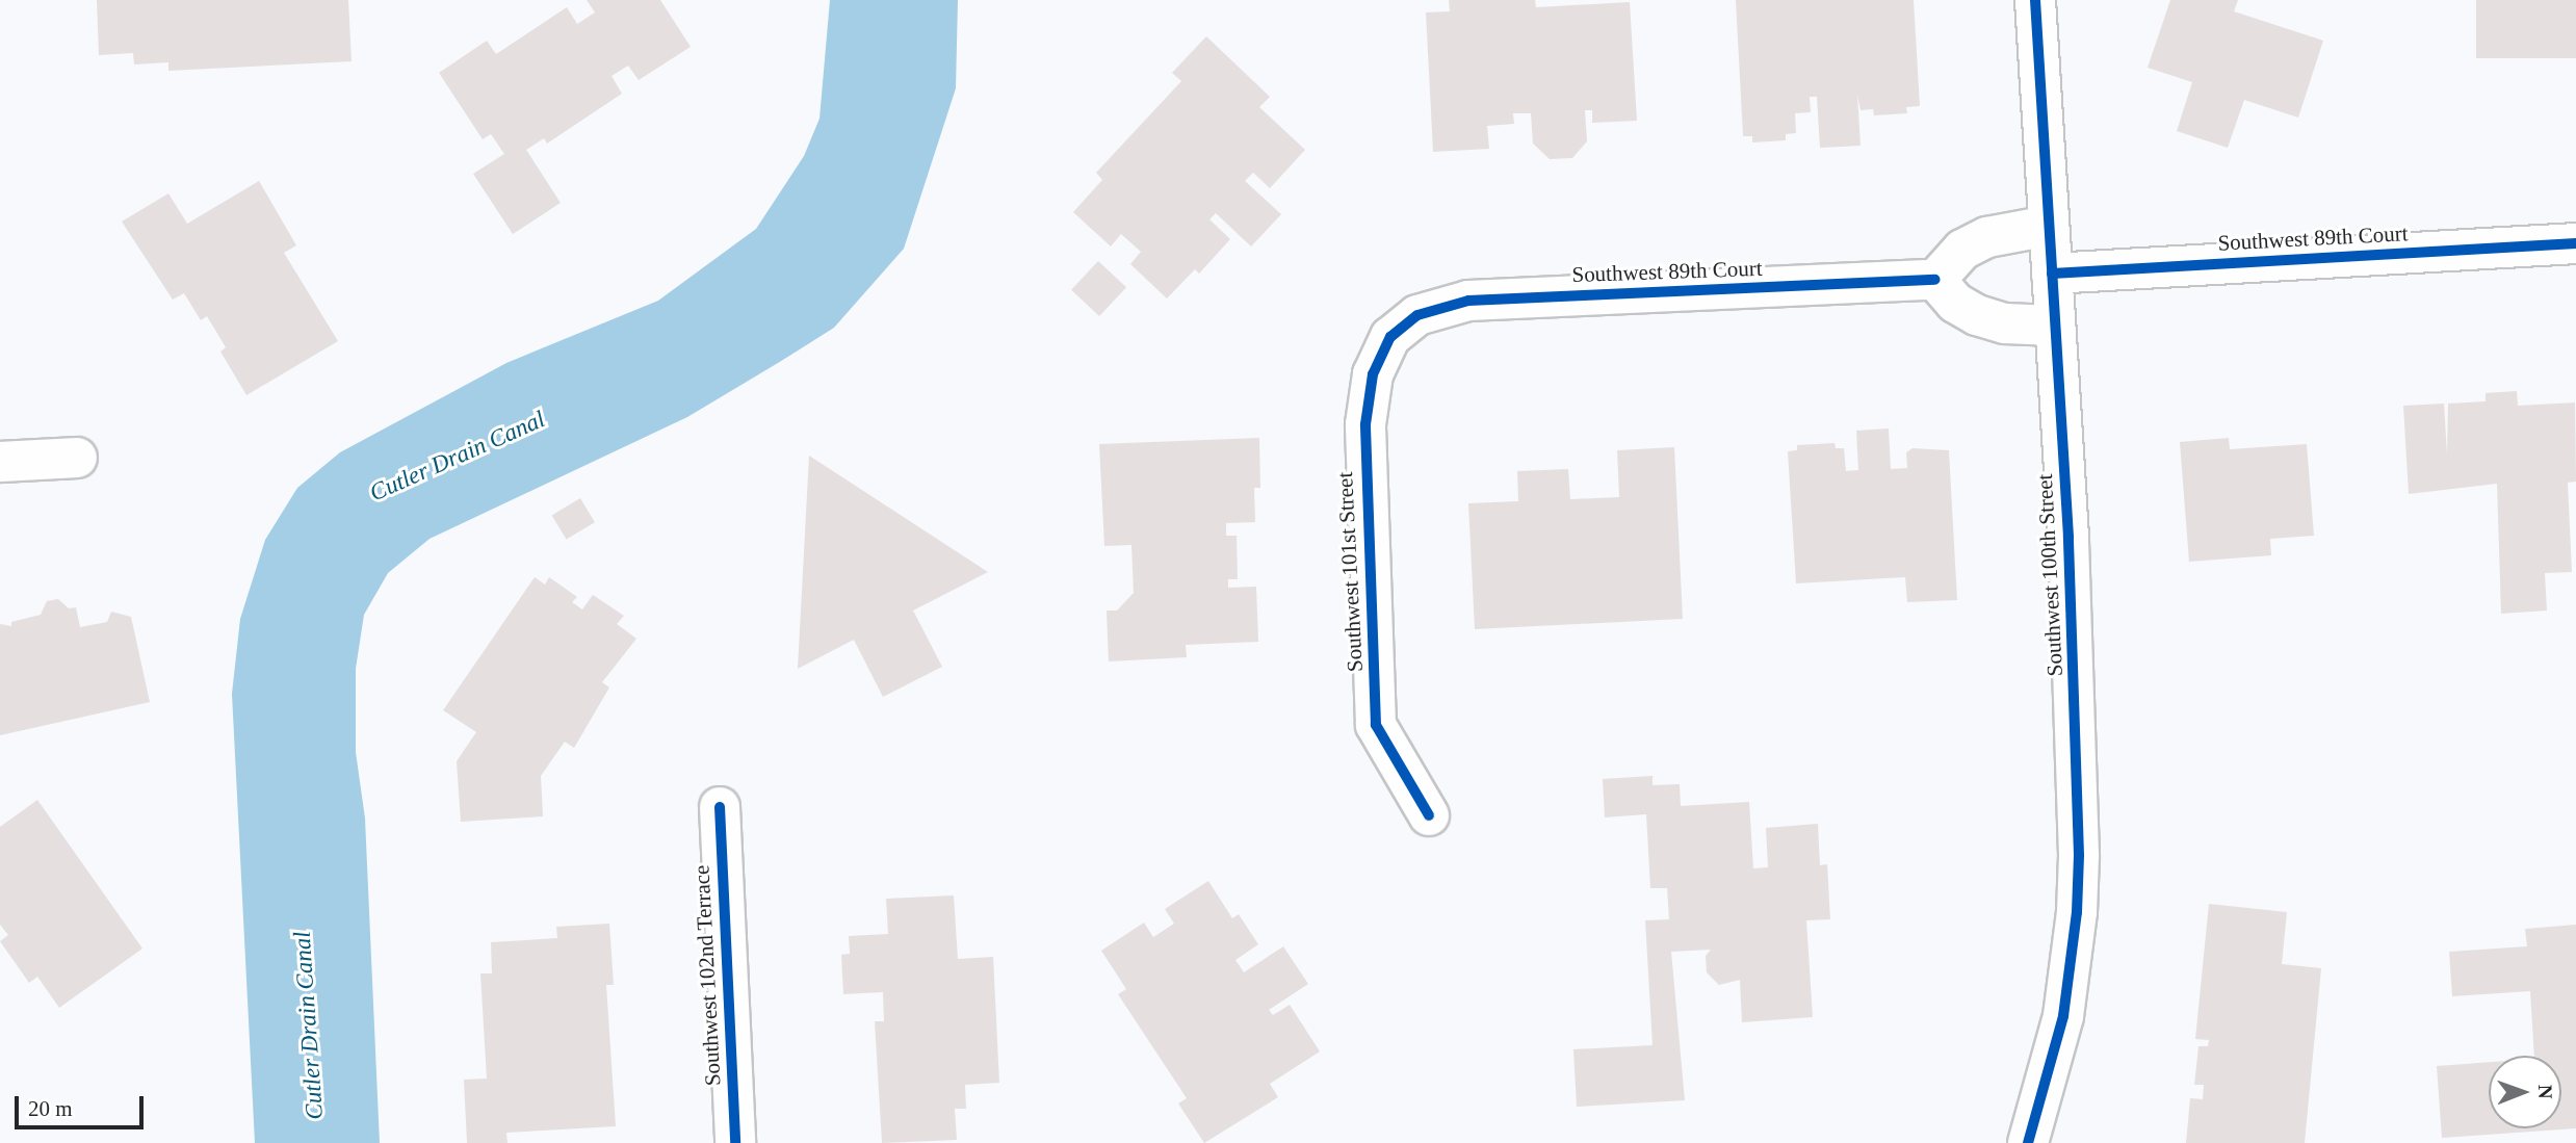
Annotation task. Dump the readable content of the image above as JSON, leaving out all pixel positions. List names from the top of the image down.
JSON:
{
  "streets": {
    "street": [
      "Southwest 89th Court",
      "Southwest 101st Street",
      "Southwest 100th Street",
      "Southwest 102nd Terrace"
    ]
  },
  "crossings": [
    ["Southwest 89th Court", "Southwest 101st Street"],
    ["Southwest 89th Court", "Southwest 100th Street"]
  ],
  "water": ["Cutler Drain Canal"],
  "scale_bar": "20 m",
  "north": "right"
}
